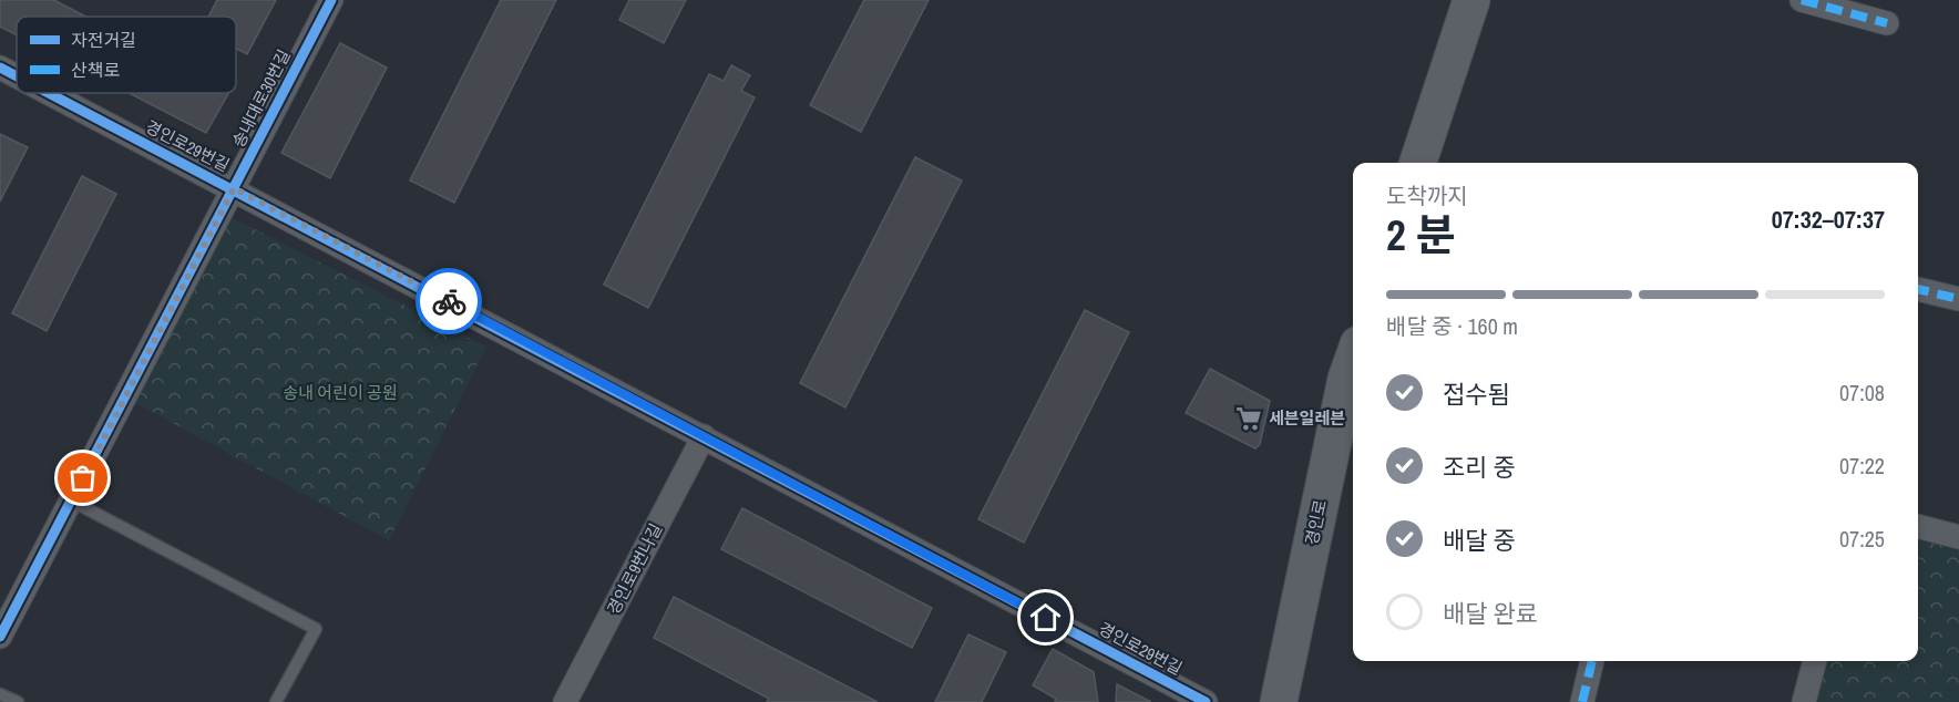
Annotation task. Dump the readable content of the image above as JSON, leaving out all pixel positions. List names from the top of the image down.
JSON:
{
  "streets": {
    "main road": ["경인로"],
    "street": ["송내대로30번길", "경인로29번길", "경인로9번나길"]
  },
  "crossings": [
    ["송내대로30번길", "경인로29번길"],
    ["경인로29번길", "경인로9번나길"]
  ],
  "parks": ["송내 어린이 공원"],
  "places": {
    "supermarket": ["세븐일레븐"]
  },
  "legend": ["자전거길", "산책로"],
  "page": {
    "heading": ["2 분", "도착까지", "07:32–07:37"],
    "bar": "배달 중 · 160 m",
    "list": [
      ["접수됨", "07:08"],
      ["조리 중", "07:22"],
      ["배달 중", "07:25"],
      "배달 완료"
    ]
  }
}
